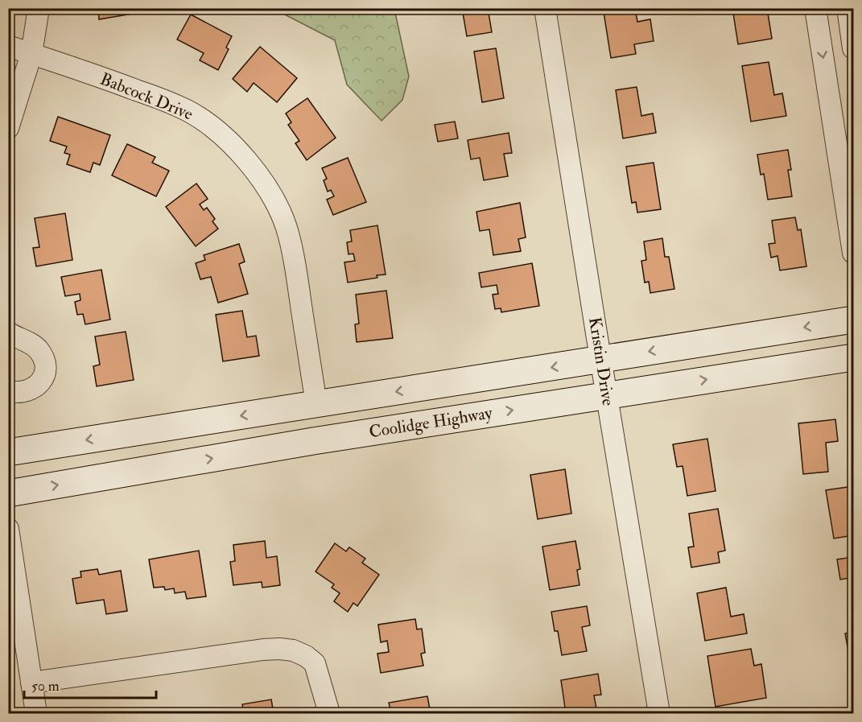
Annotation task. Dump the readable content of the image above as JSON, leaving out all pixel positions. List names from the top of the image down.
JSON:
{
  "streets": {
    "main road": ["Coolidge Highway"],
    "street": ["Babcock Drive", "Kristin Drive"]
  },
  "crossings": [
    ["Kristin Drive", "Coolidge Highway"]
  ],
  "scale_bar": "50 m"
}
